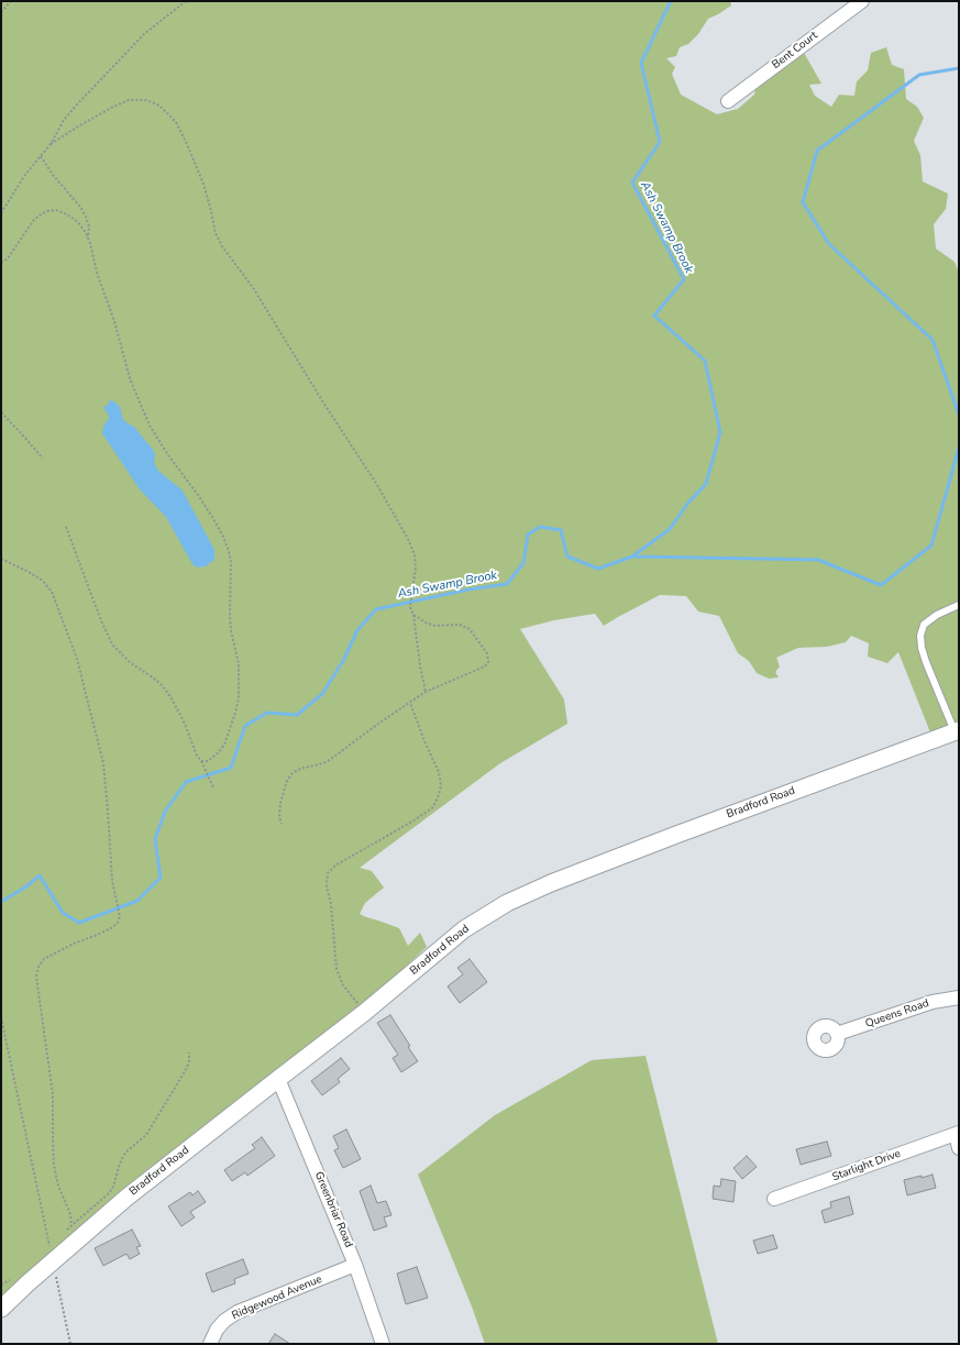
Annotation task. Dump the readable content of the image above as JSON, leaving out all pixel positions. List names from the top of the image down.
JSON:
{
  "streets": {
    "street": [
      "Bent Court",
      "Bradford Road",
      "Queens Road",
      "Starlight Drive",
      "Greenbriar Road",
      "Ridgewood Avenue"
    ]
  },
  "crossings": [
    ["Bradford Road", "Greenbriar Road"],
    ["Greenbriar Road", "Ridgewood Avenue"]
  ],
  "water": ["Ash Swamp Brook"]
}
